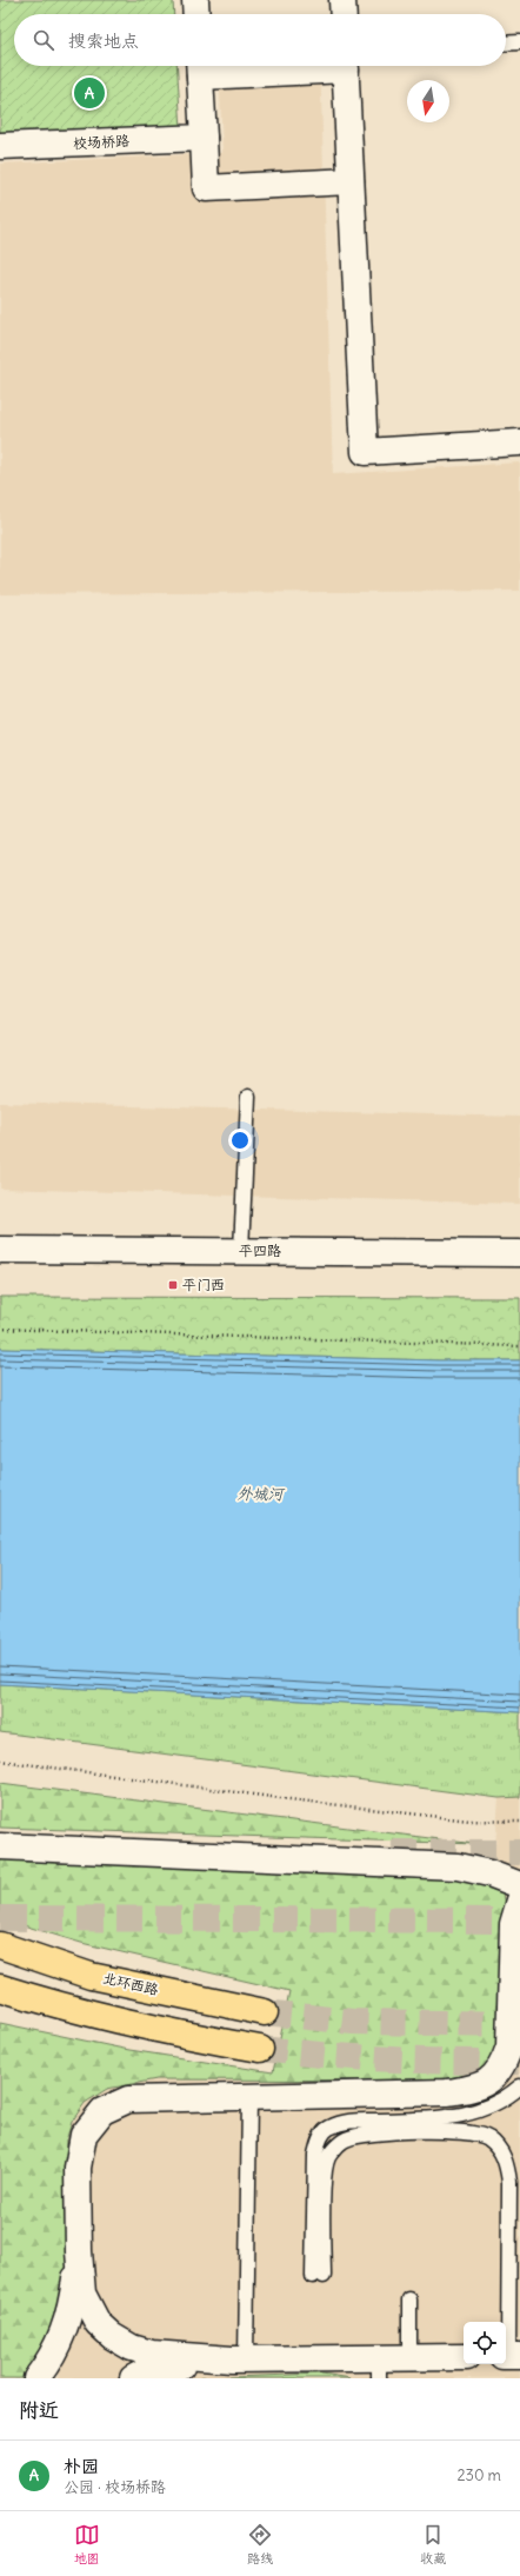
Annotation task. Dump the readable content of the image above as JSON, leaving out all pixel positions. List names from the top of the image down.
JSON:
{
  "streets": {
    "main road": ["北环西路"],
    "street": ["校场桥路", "平四路"]
  },
  "water": ["外城河"],
  "places": {
    "transit": ["平门西"]
  },
  "north": "bottom",
  "page": {
    "search": "搜索地点",
    "pins": "A",
    "heading": "附近",
    "list": [
      {
        "mark": "A",
        "name": "朴园",
        "note": "公园 · 校场桥路",
        "value": "230 m"
      }
    ],
    "nav": ["地图", "路线", "收藏"]
  }
}
